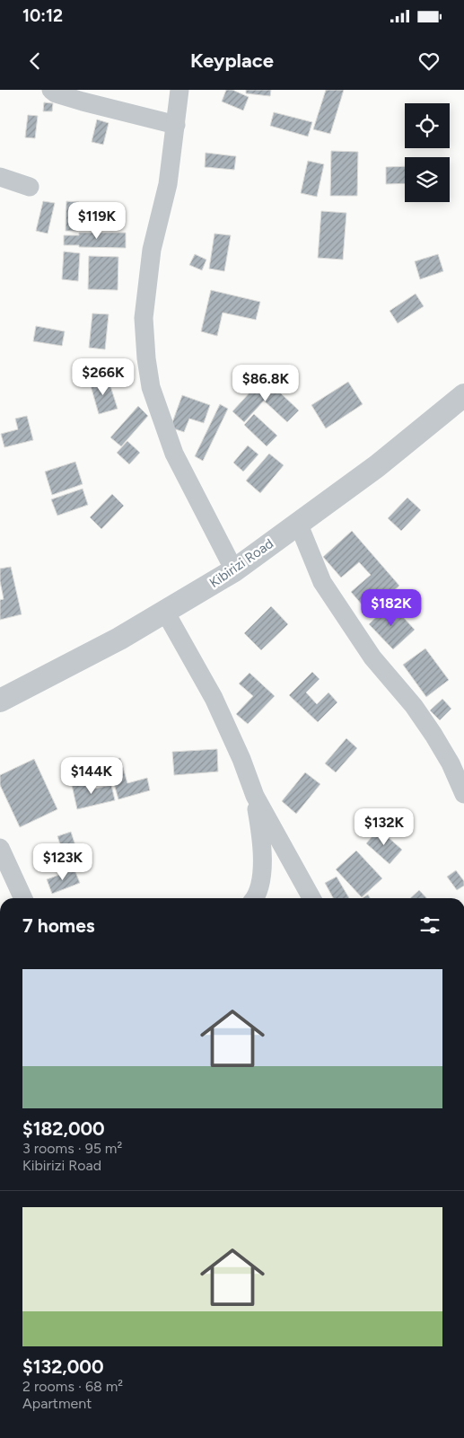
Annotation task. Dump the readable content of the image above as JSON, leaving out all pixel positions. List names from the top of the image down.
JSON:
{
  "streets": {
    "street": ["Kibirizi Road"]
  },
  "page": {
    "status": "10:12",
    "header": "Keyplace",
    "price": [
      "$119K",
      "$266K",
      "$86.8K",
      "$182K",
      "$144K",
      "$132K",
      "$123K"
    ],
    "heading": "7 homes",
    "list": [
      {
        "name": "$182,000",
        "note": "3 rooms · 95 m² · Kibirizi Road"
      },
      {
        "name": "$132,000",
        "note": "2 rooms · 68 m² · Apartment"
      }
    ]
  }
}
